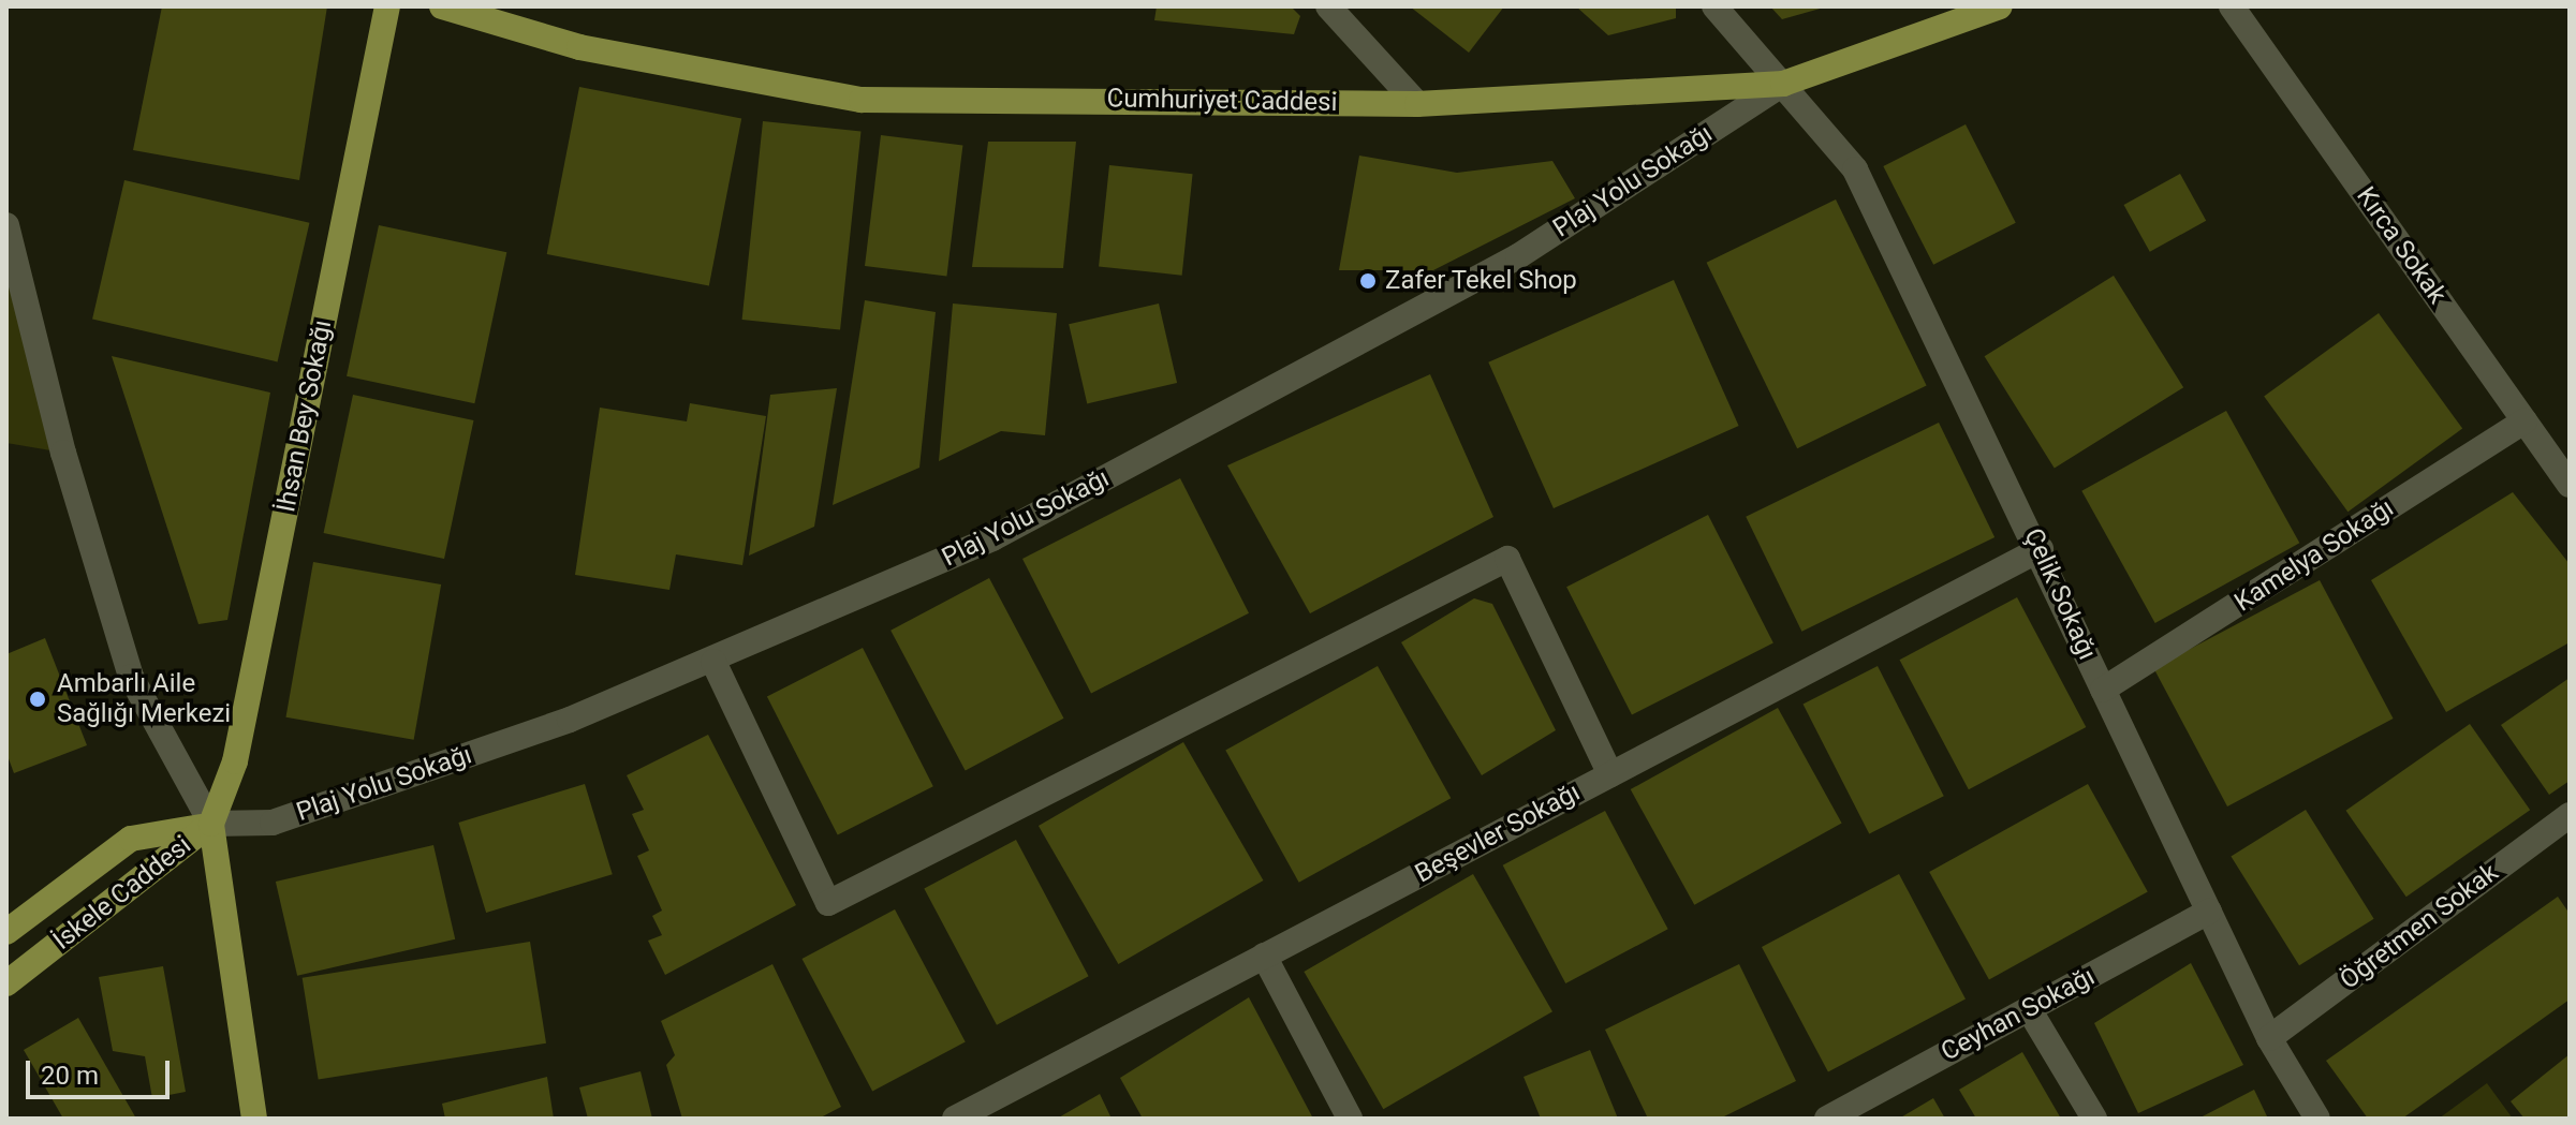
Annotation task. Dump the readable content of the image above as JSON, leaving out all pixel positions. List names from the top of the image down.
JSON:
{
  "streets": {
    "main road": ["Cumhuriyet Caddesi", "İhsan Bey Sokağı", "İskele Caddesi"],
    "street": [
      "Plaj Yolu Sokağı",
      "Kırca Sokak",
      "Kamelya Sokağı",
      "Çelik Sokağı",
      "Beşevler Sokağı",
      "Öğretmen Sokak",
      "Ceyhan Sokağı"
    ]
  },
  "crossings": [
    ["Cumhuriyet Caddesi", "Plaj Yolu Sokağı"],
    ["Cumhuriyet Caddesi", "Çelik Sokağı"],
    ["Plaj Yolu Sokağı", "İhsan Bey Sokağı"],
    ["Plaj Yolu Sokağı", "Çelik Sokağı"],
    ["Plaj Yolu Sokağı", "İskele Caddesi"],
    ["Kırca Sokak", "Kamelya Sokağı"],
    ["İhsan Bey Sokağı", "İskele Caddesi"],
    ["Kamelya Sokağı", "Çelik Sokağı"],
    ["Çelik Sokağı", "Beşevler Sokağı"],
    ["Çelik Sokağı", "Öğretmen Sokak"],
    ["Çelik Sokağı", "Ceyhan Sokağı"]
  ],
  "places": ["Zafer Tekel Shop", "Ambarlı Aile Sağlığı Merkezi"],
  "scale_bar": "20 m"
}
